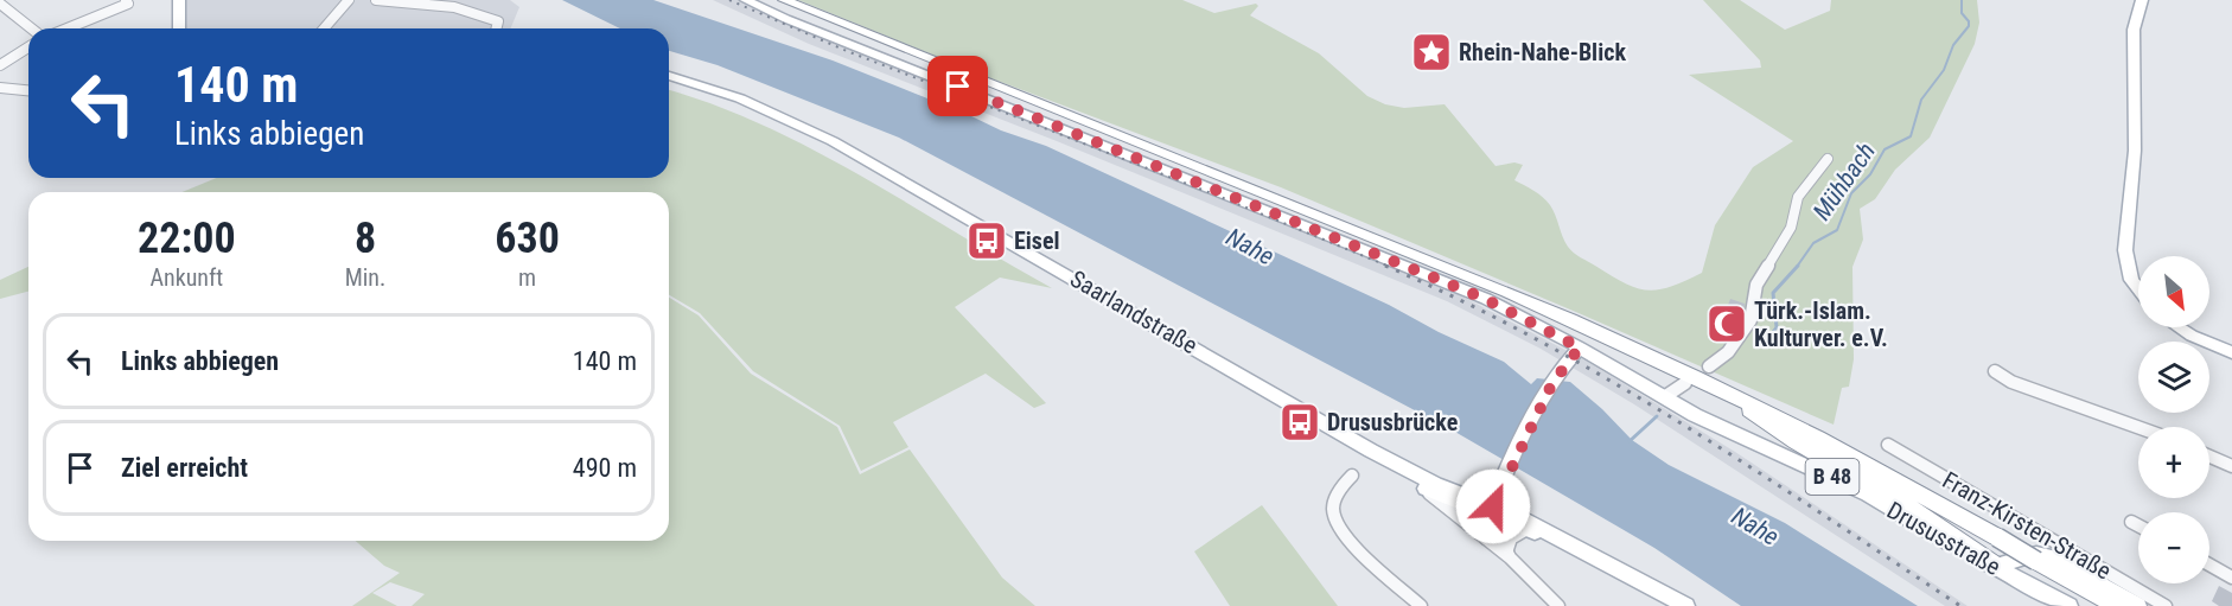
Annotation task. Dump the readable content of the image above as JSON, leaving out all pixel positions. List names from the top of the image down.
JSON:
{
  "streets": {
    "main road": ["Saarlandstraße", "B 48", "Drususstraße"],
    "street": ["Franz-Kirsten-Straße"]
  },
  "crossings": [
    ["B 48", "Drususstraße"]
  ],
  "water": ["Mühbach", "Nahe"],
  "places": {
    "place": ["Rhein-Nahe-Blick"],
    "bus stop": ["Eisel", "Drususbrücke"],
    "mosque": ["Türk.-Islam. Kulturver. e.V."]
  },
  "north": "bottom right",
  "page": {
    "turn": ["140 m", "Links abbiegen"],
    "eta": [
      "22:00",
      "Ankunft",
      "8",
      "Min.",
      "630",
      "m"
    ],
    "map_buttons": ["+", "−"],
    "list": [
      {
        "name": "Links abbiegen",
        "value": "140 m"
      },
      {
        "name": "Ziel erreicht",
        "value": "490 m"
      }
    ]
  }
}
